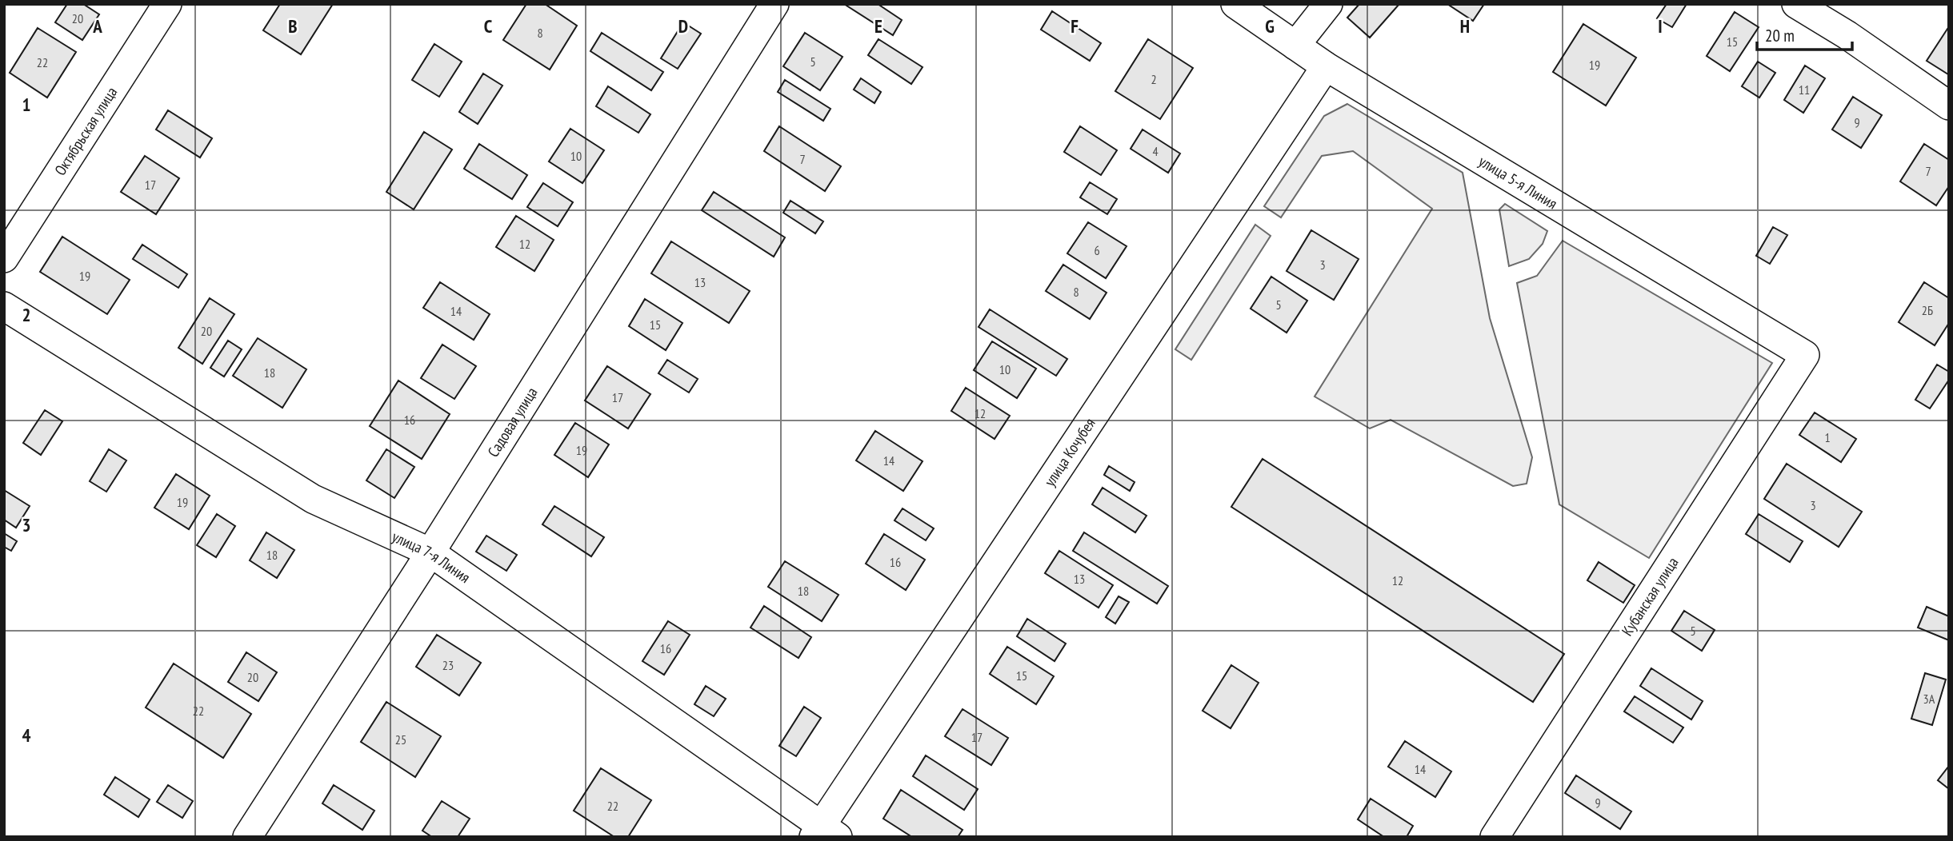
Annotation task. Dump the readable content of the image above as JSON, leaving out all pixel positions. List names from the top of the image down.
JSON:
{
  "streets": {
    "street": [
      "Октябрьская улица",
      "улица 5-я Линия",
      "Садовая улица",
      "улица Кочубея",
      "улица 7-я Линия",
      "Кубанская улица"
    ]
  },
  "crossings": [
    ["улица 5-я Линия", "улица Кочубея"],
    ["улица 5-я Линия", "Кубанская улица"],
    ["Садовая улица", "улица 7-я Линия"],
    ["улица Кочубея", "улица 7-я Линия"]
  ],
  "house_numbers": [
    "20",
    "8",
    "15",
    "5",
    "22",
    "19",
    "2",
    "11",
    "9",
    "4",
    "10",
    "7",
    "7",
    "17",
    "12",
    "6",
    "3",
    "19",
    "13",
    "8",
    "5",
    "2Б",
    "14",
    "15",
    "20",
    "10",
    "18",
    "17",
    "12",
    "16",
    "1",
    "19",
    "14",
    "19",
    "3",
    "18",
    "16",
    "13",
    "12",
    "18",
    "5",
    "16",
    "23",
    "15",
    "20",
    "3А",
    "22",
    "17",
    "25",
    "14",
    "9",
    "22"
  ],
  "scale_bar": "20 m",
  "grid": {
    "columns": [
      "A",
      "B",
      "C",
      "D",
      "E",
      "F",
      "G",
      "H",
      "I"
    ],
    "rows": [
      "1",
      "2",
      "3",
      "4"
    ]
  }
}
